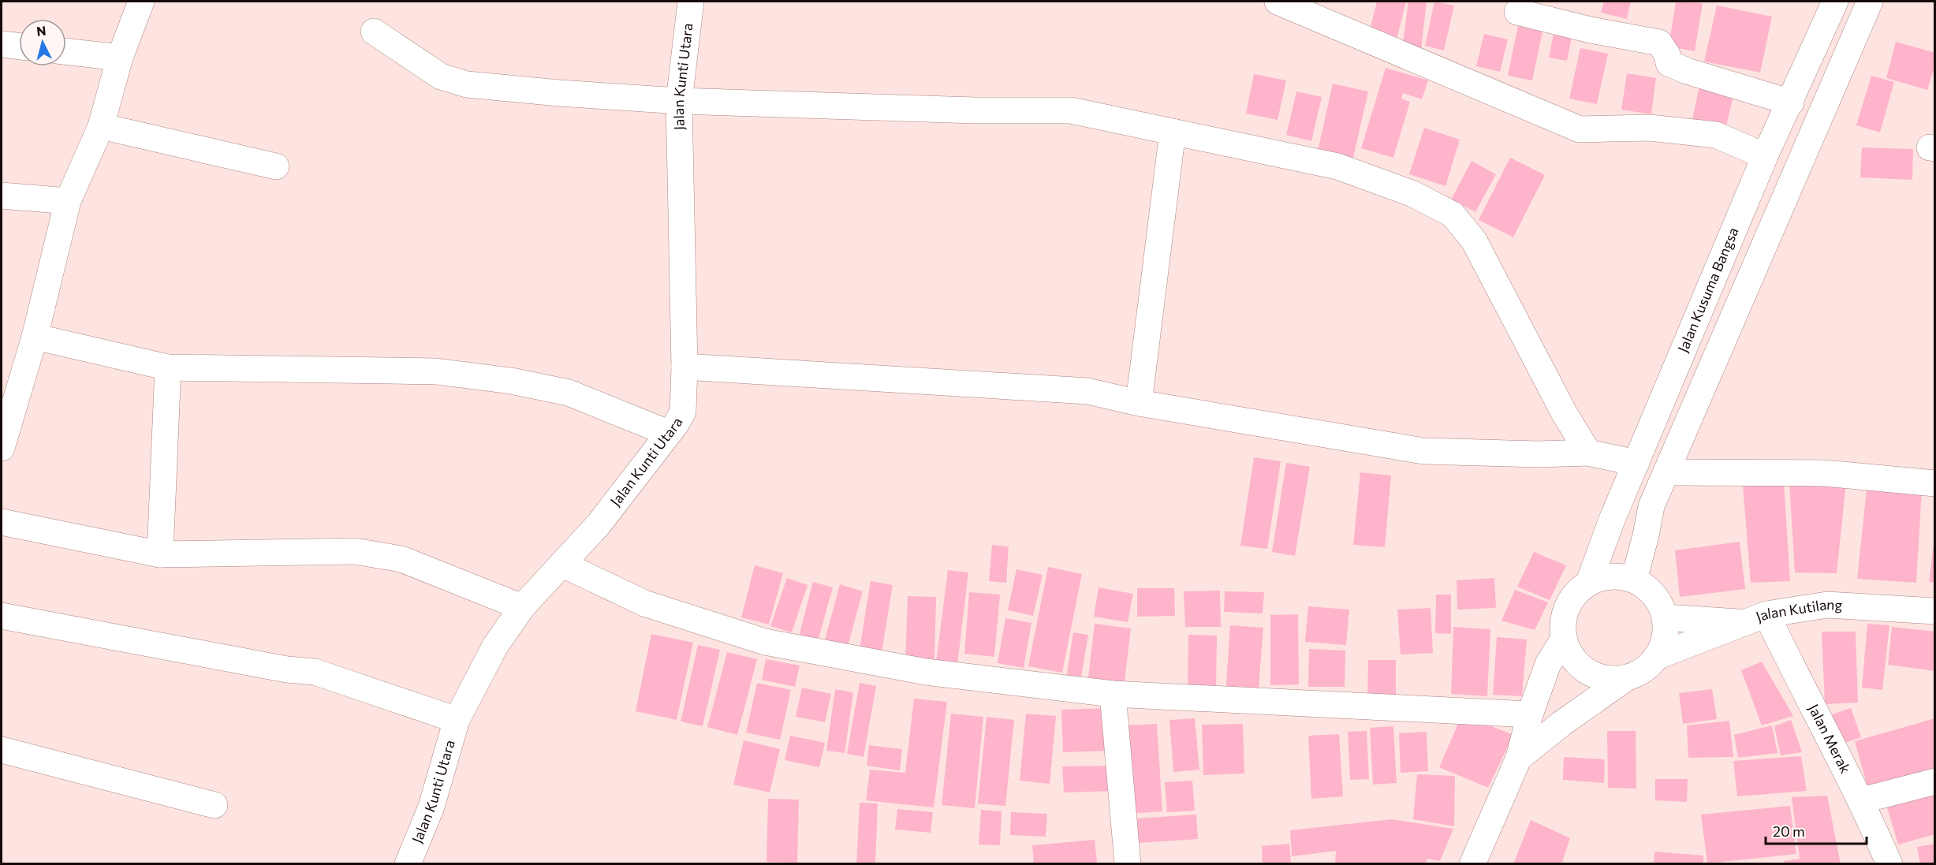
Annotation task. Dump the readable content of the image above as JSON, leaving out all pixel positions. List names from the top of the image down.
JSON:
{
  "streets": {
    "street": [
      "Jalan Kunti Utara",
      "Jalan Kusuma Bangsa",
      "Jalan Kutilang",
      "Jalan Merak"
    ]
  },
  "crossings": [
    ["Jalan Kusuma Bangsa", "Jalan Kutilang"],
    ["Jalan Kutilang", "Jalan Merak"]
  ],
  "scale_bar": "20 m",
  "north": "top"
}
